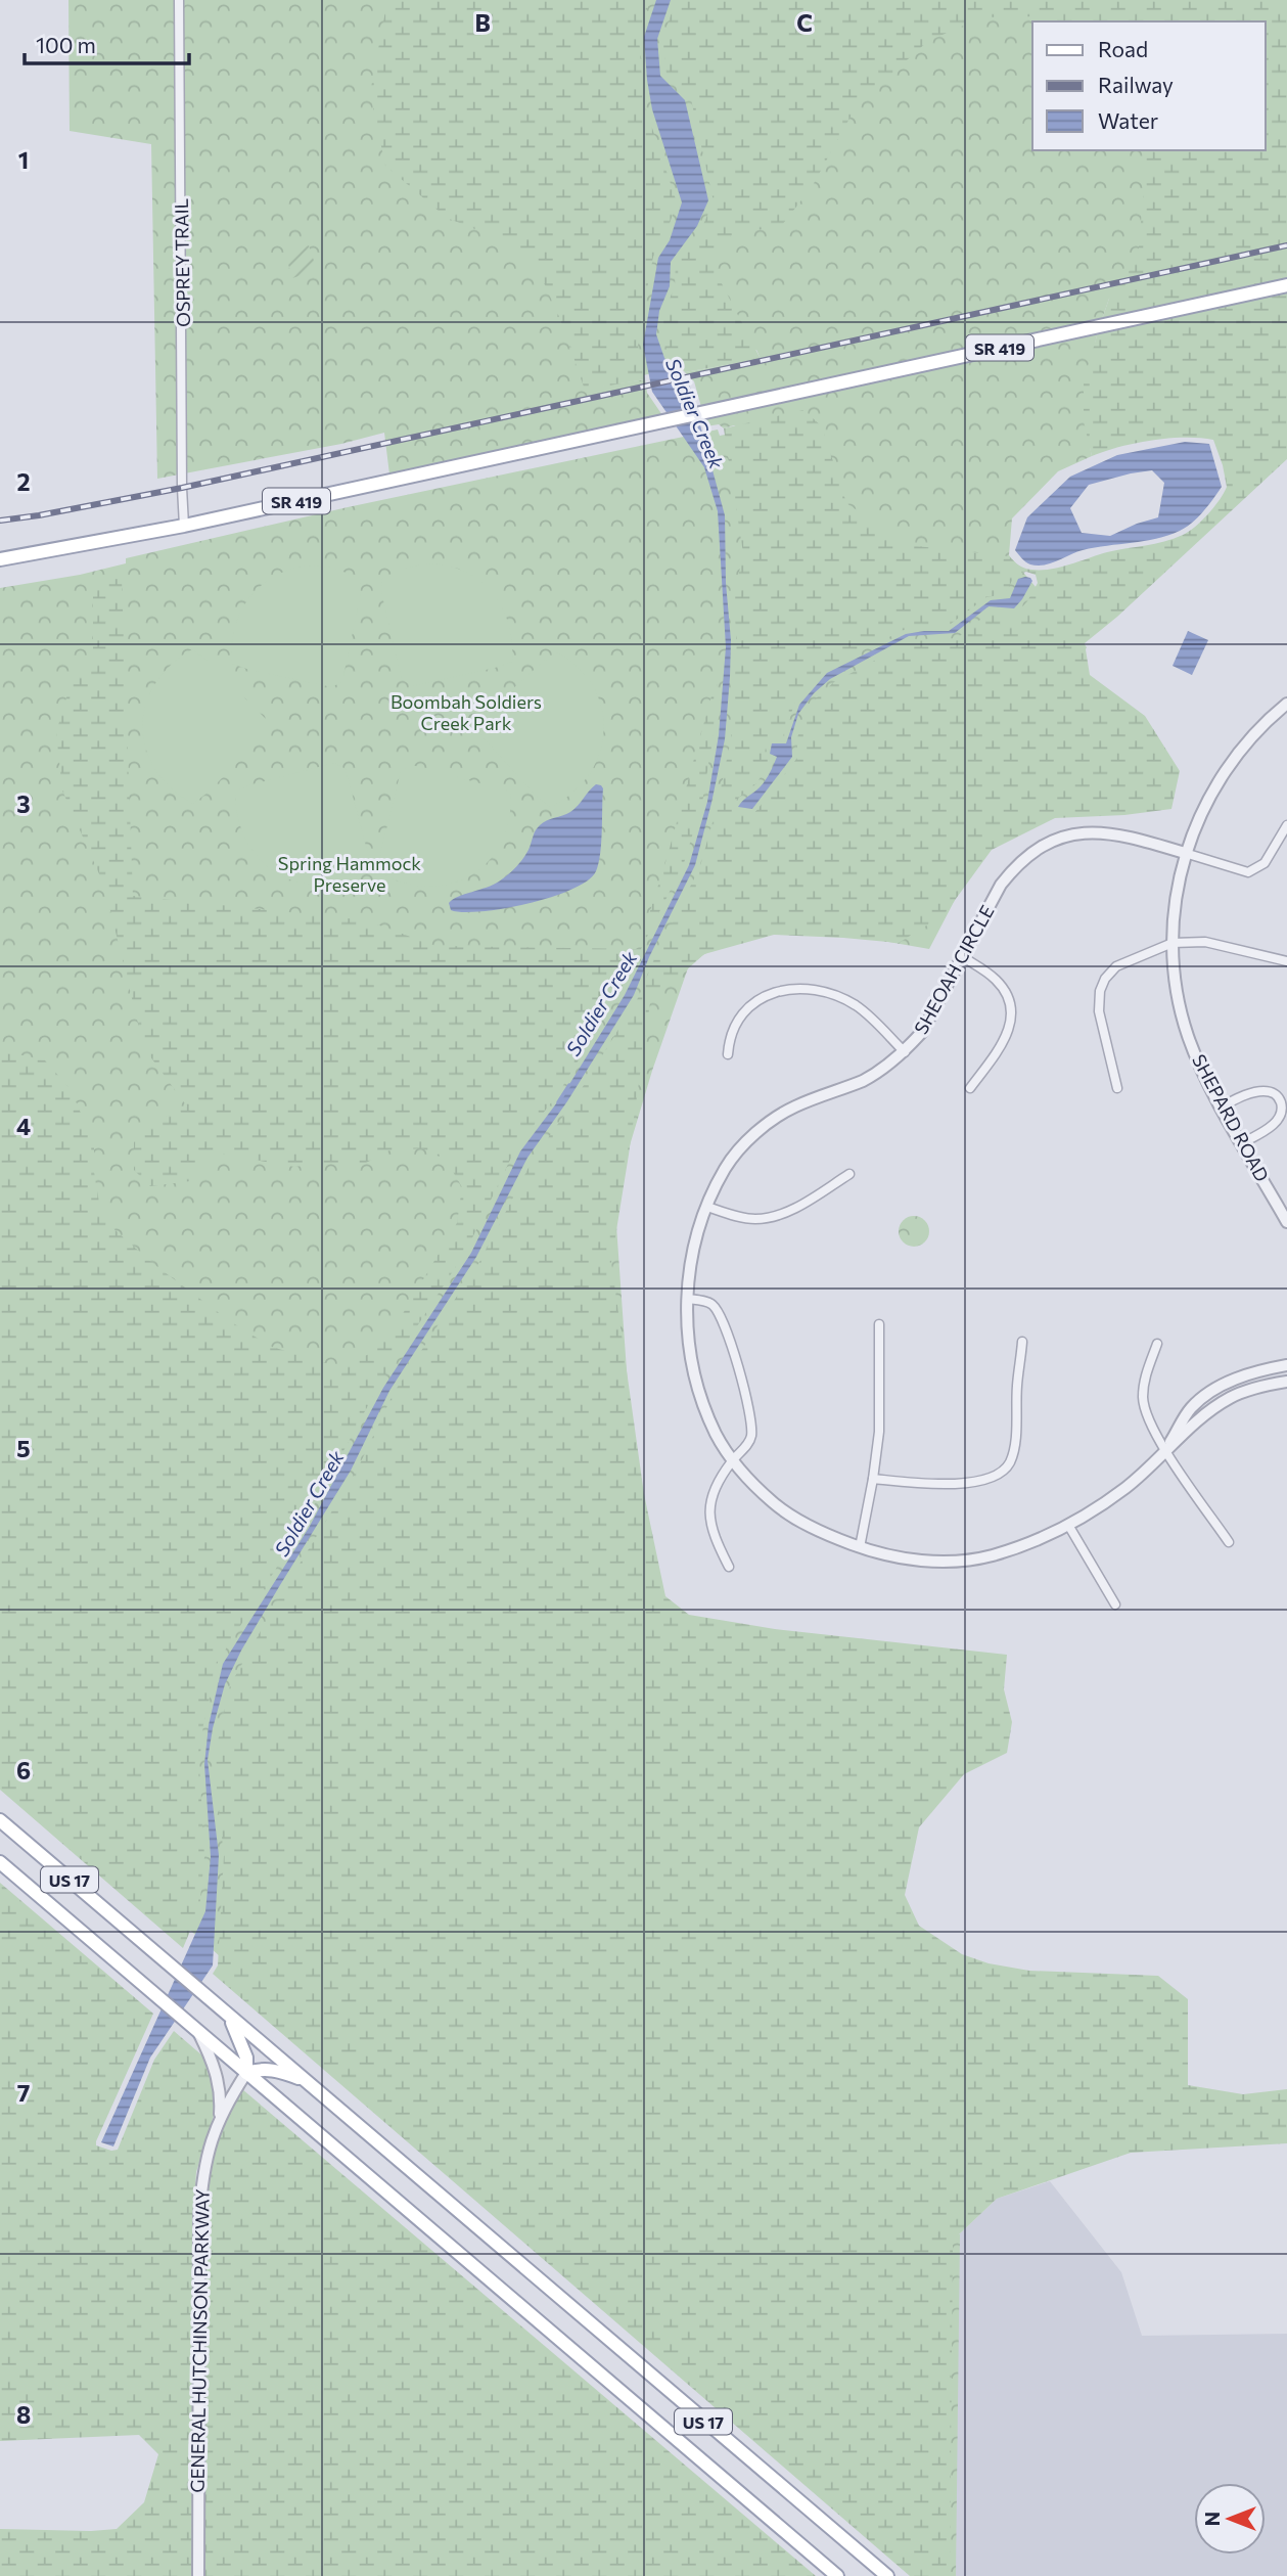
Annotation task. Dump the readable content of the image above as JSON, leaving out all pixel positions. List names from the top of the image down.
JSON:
{
  "streets": {
    "main road": ["SR 419", "US 17"],
    "street": [
      "OSPREY TRAIL",
      "SHEOAH CIRCLE",
      "SHEPARD ROAD",
      "GENERAL HUTCHINSON PARKWAY"
    ]
  },
  "crossings": [
    ["OSPREY TRAIL", "SR 419"],
    ["SHEOAH CIRCLE", "SHEPARD ROAD"],
    ["US 17", "GENERAL HUTCHINSON PARKWAY"]
  ],
  "water": ["Soldier Creek"],
  "parks": ["Boombah Soldiers Creek Park", "Spring Hammock Preserve"],
  "legend": ["Road", "Railway", "Water"],
  "scale_bar": "100 m",
  "north": "left",
  "grid": {
    "columns": ["B", "C"],
    "rows": [
      "1",
      "2",
      "3",
      "4",
      "5",
      "6",
      "7",
      "8"
    ]
  }
}
